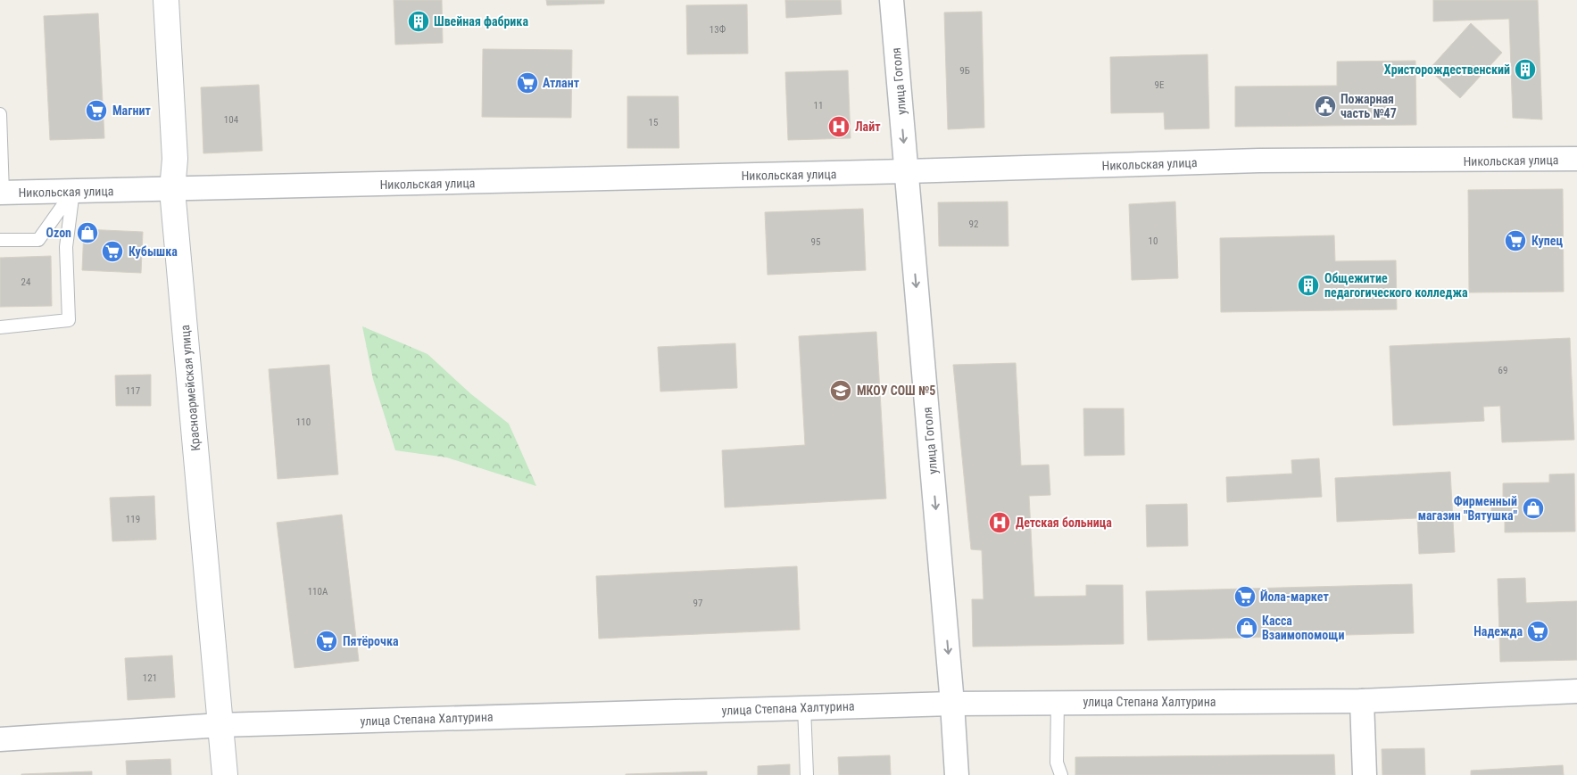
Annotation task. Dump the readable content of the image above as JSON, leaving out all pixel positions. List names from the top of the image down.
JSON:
{
  "streets": {
    "main road": ["Красноармейская улица"],
    "street": ["улица Гоголя", "Никольская улица", "улица Степана Халтурина"]
  },
  "crossings": [
    ["улица Гоголя", "Никольская улица"],
    ["улица Гоголя", "улица Степана Халтурина"],
    ["Никольская улица", "Красноармейская улица"],
    ["Красноармейская улица", "улица Степана Халтурина"]
  ],
  "one_way": ["улица Гоголя"],
  "places": {
    "building": ["Швейная фабрика", "Христорождественский", "Общежитие педагогического колледжа"],
    "supermarket": [
      "Атлант",
      "Магнит",
      "Купец",
      "Кубышка",
      "Йола-маркет",
      "Надежда",
      "Пятёрочка"
    ],
    "public building": ["Пожарная часть №47"],
    "hospital": ["Лайт", "Детская больница"],
    "shop": ["Ozon", "Фирменный магазин \"Вятушка\"", "Касса Взаимопомощи"],
    "school or university": ["МКОУ СОШ №5"]
  },
  "house_numbers": [
    "13Ф",
    "9Б",
    "9Е",
    "11",
    "104",
    "15",
    "92",
    "10",
    "95",
    "24",
    "69",
    "117",
    "110",
    "119",
    "110А",
    "97",
    "121"
  ]
}
